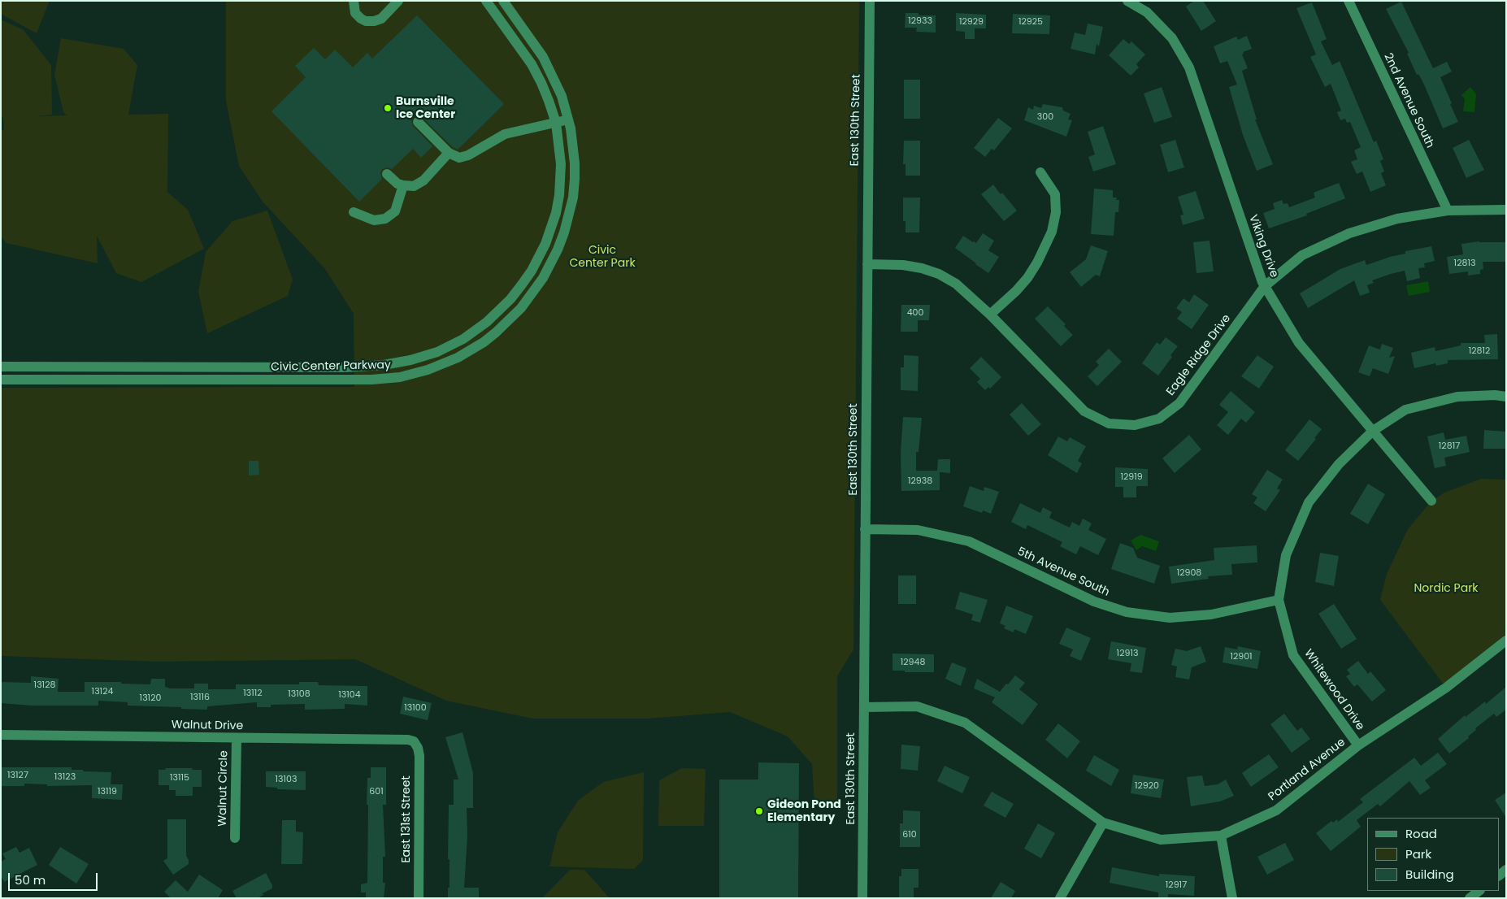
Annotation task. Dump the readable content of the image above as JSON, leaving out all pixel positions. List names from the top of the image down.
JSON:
{
  "streets": {
    "street": [
      "2nd Avenue South",
      "East 130th Street",
      "Viking Drive",
      "Eagle Ridge Drive",
      "Civic Center Parkway",
      "5th Avenue South",
      "Whitewood Drive",
      "Walnut Drive",
      "Portland Avenue",
      "Walnut Circle",
      "East 131st Street"
    ]
  },
  "crossings": [
    ["2nd Avenue South", "Eagle Ridge Drive"],
    ["East 130th Street", "Eagle Ridge Drive"],
    ["East 130th Street", "5th Avenue South"],
    ["East 130th Street", "Portland Avenue"],
    ["Viking Drive", "Eagle Ridge Drive"],
    ["Viking Drive", "Whitewood Drive"],
    ["5th Avenue South", "Whitewood Drive"],
    ["Whitewood Drive", "Portland Avenue"],
    ["Walnut Drive", "Walnut Circle"],
    ["Walnut Drive", "East 131st Street"]
  ],
  "parks": ["Civic Center Park", "Nordic Park"],
  "places": ["Burnsville Ice Center", "Gideon Pond Elementary"],
  "house_numbers": [
    "12933",
    "12929",
    "12925",
    "300",
    "12813",
    "400",
    "12812",
    "12817",
    "12919",
    "12938",
    "12908",
    "12913",
    "12901",
    "12948",
    "13128",
    "13124",
    "13112",
    "13108",
    "13104",
    "13116",
    "13120",
    "13100",
    "13127",
    "13123",
    "13115",
    "13103",
    "12920",
    "13119",
    "601",
    "610",
    "12917"
  ],
  "legend": ["Road", "Park", "Building"],
  "scale_bar": "50 m"
}
